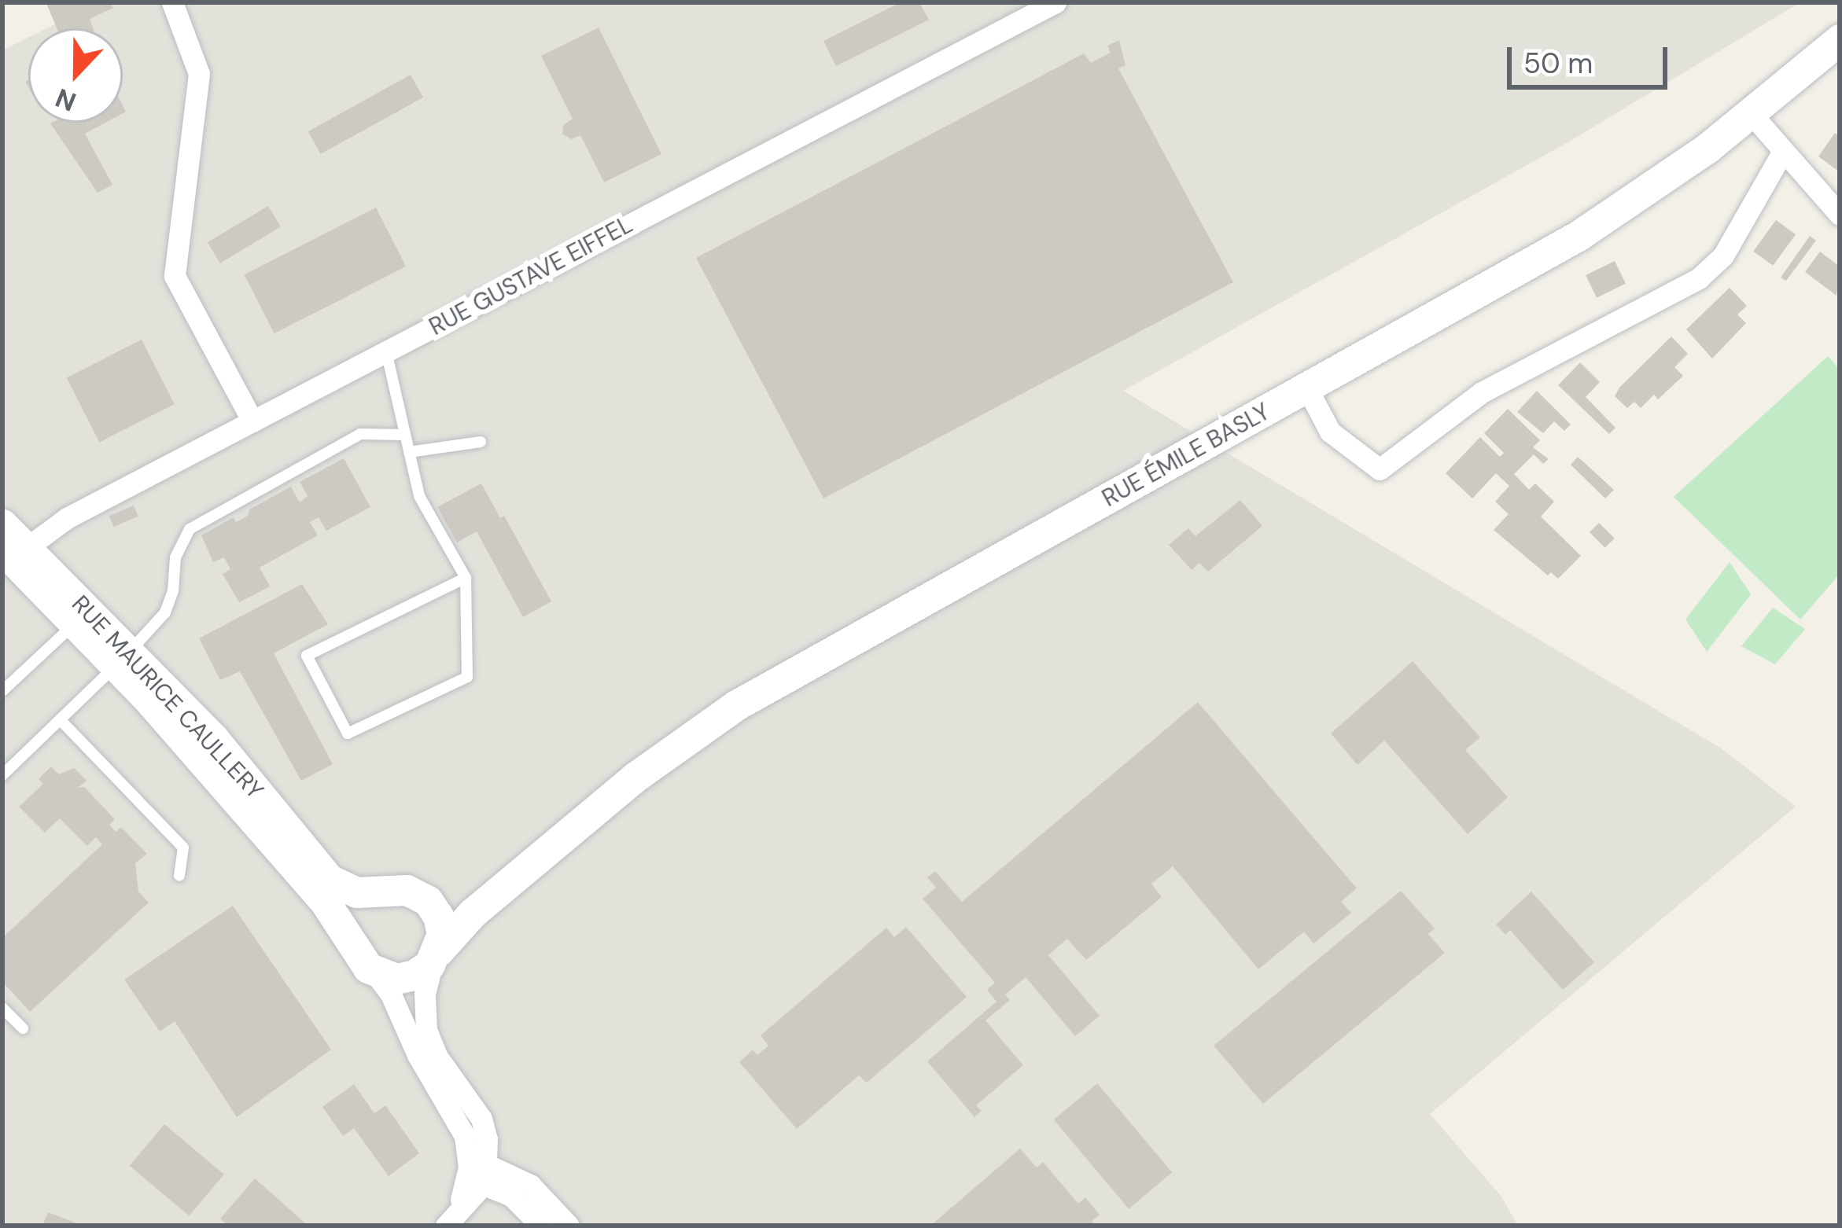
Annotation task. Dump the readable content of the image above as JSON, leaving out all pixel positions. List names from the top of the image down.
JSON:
{
  "streets": {
    "street": ["RUE GUSTAVE EIFFEL", "RUE ÉMILE BASLY", "RUE MAURICE CAULLERY"]
  },
  "crossings": [
    ["RUE GUSTAVE EIFFEL", "RUE MAURICE CAULLERY"],
    ["RUE ÉMILE BASLY", "RUE MAURICE CAULLERY"]
  ],
  "scale_bar": "50 m",
  "north": "bottom"
}
